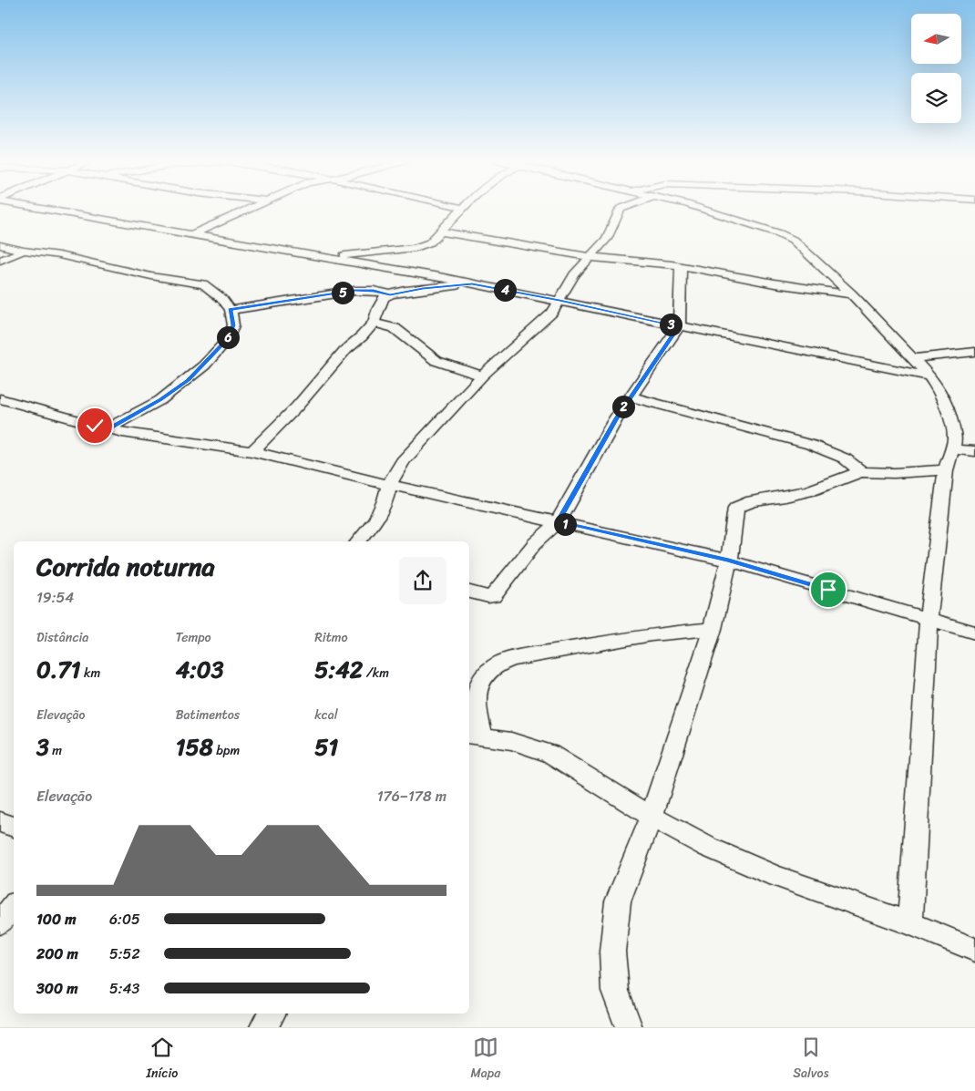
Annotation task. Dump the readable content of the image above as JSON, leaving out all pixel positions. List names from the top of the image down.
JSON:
{
  "north": "left",
  "page": {
    "pins": [
      "4",
      "5",
      "3",
      "6",
      "2",
      "1"
    ],
    "heading": ["Corrida noturna", "19:54"],
    "stats": [
      ["Distância", "0.71 km"],
      ["Tempo", "4:03"],
      ["Ritmo", "5:42 /km"],
      ["Elevação", "3 m"],
      ["Batimentos", "158 bpm"],
      ["kcal", "51"]
    ],
    "chart": ["Elevação", "176–178 m"],
    "list": [
      {
        "name": "100 m",
        "note": "6:05"
      },
      {
        "name": "200 m",
        "note": "5:52"
      },
      {
        "name": "300 m",
        "note": "5:43"
      }
    ],
    "tabs": ["Início", "Mapa", "Salvos"]
  }
}
